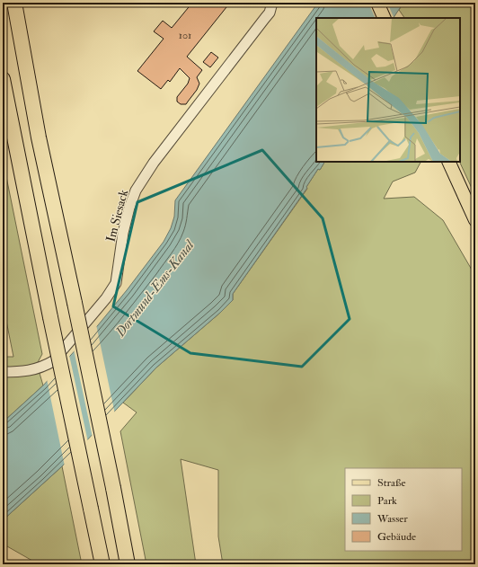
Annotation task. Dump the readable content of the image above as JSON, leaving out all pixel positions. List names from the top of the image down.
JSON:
{
  "streets": {
    "street": ["Im Siesack"]
  },
  "water": ["Dortmund-Ems-Kanal"],
  "house_numbers": ["101"],
  "legend": [
    "Straße",
    "Park",
    "Wasser",
    "Gebäude"
  ]
}
